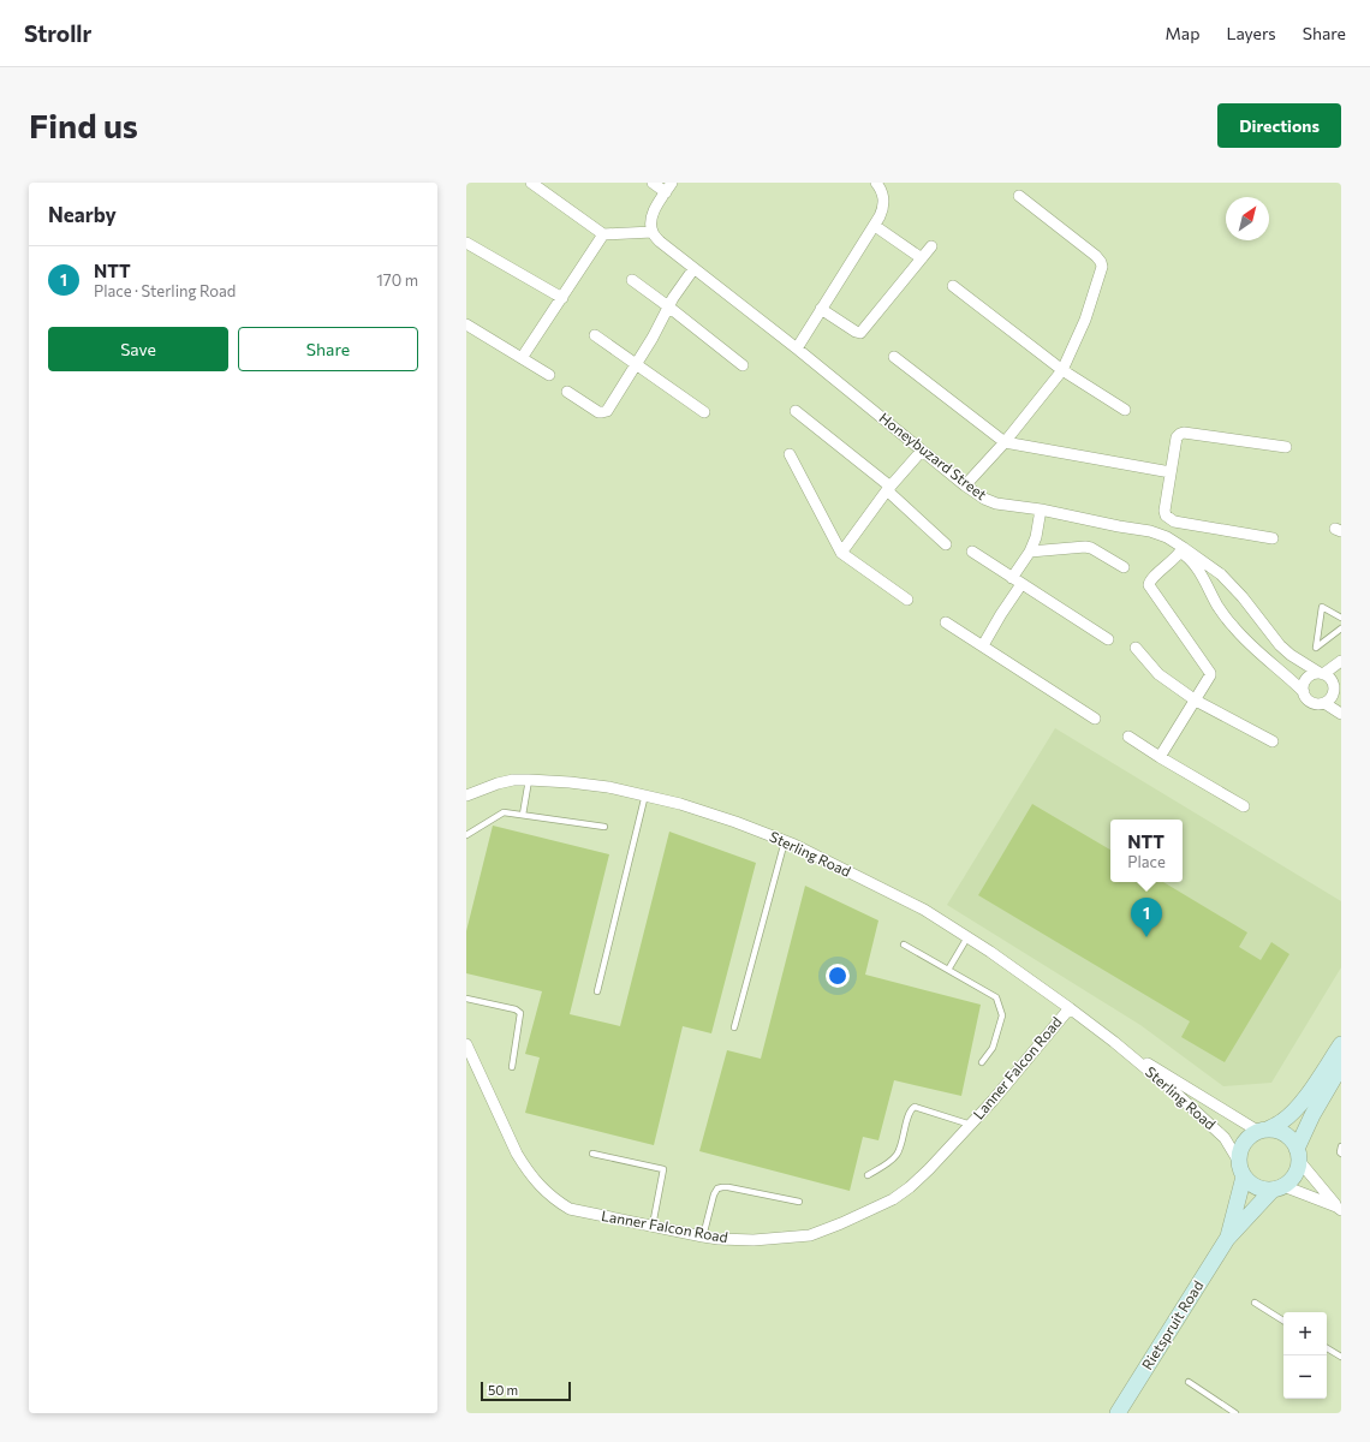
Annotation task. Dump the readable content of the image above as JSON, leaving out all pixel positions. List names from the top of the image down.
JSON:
{
  "streets": {
    "street": [
      "Honeybuzard Street",
      "Sterling Road",
      "Lanner Falcon Road",
      "Rietspruit Road"
    ]
  },
  "crossings": [
    ["Sterling Road", "Lanner Falcon Road"],
    ["Sterling Road", "Rietspruit Road"]
  ],
  "scale_bar": "50 m",
  "north": "top right",
  "page": {
    "header": "Strollr",
    "nav": ["Map", "Layers", "Share"],
    "buttons": [
      "Directions",
      ["Save", "Share"]
    ],
    "title": "Find us",
    "heading": "Nearby",
    "list": [
      {
        "mark": "1",
        "name": "NTT",
        "note": "Place · Sterling Road",
        "value": "170 m"
      }
    ],
    "popup": ["NTT", "Place"],
    "pins": "1",
    "map_buttons": ["+", "−"],
    "scale": "50 m"
  }
}
